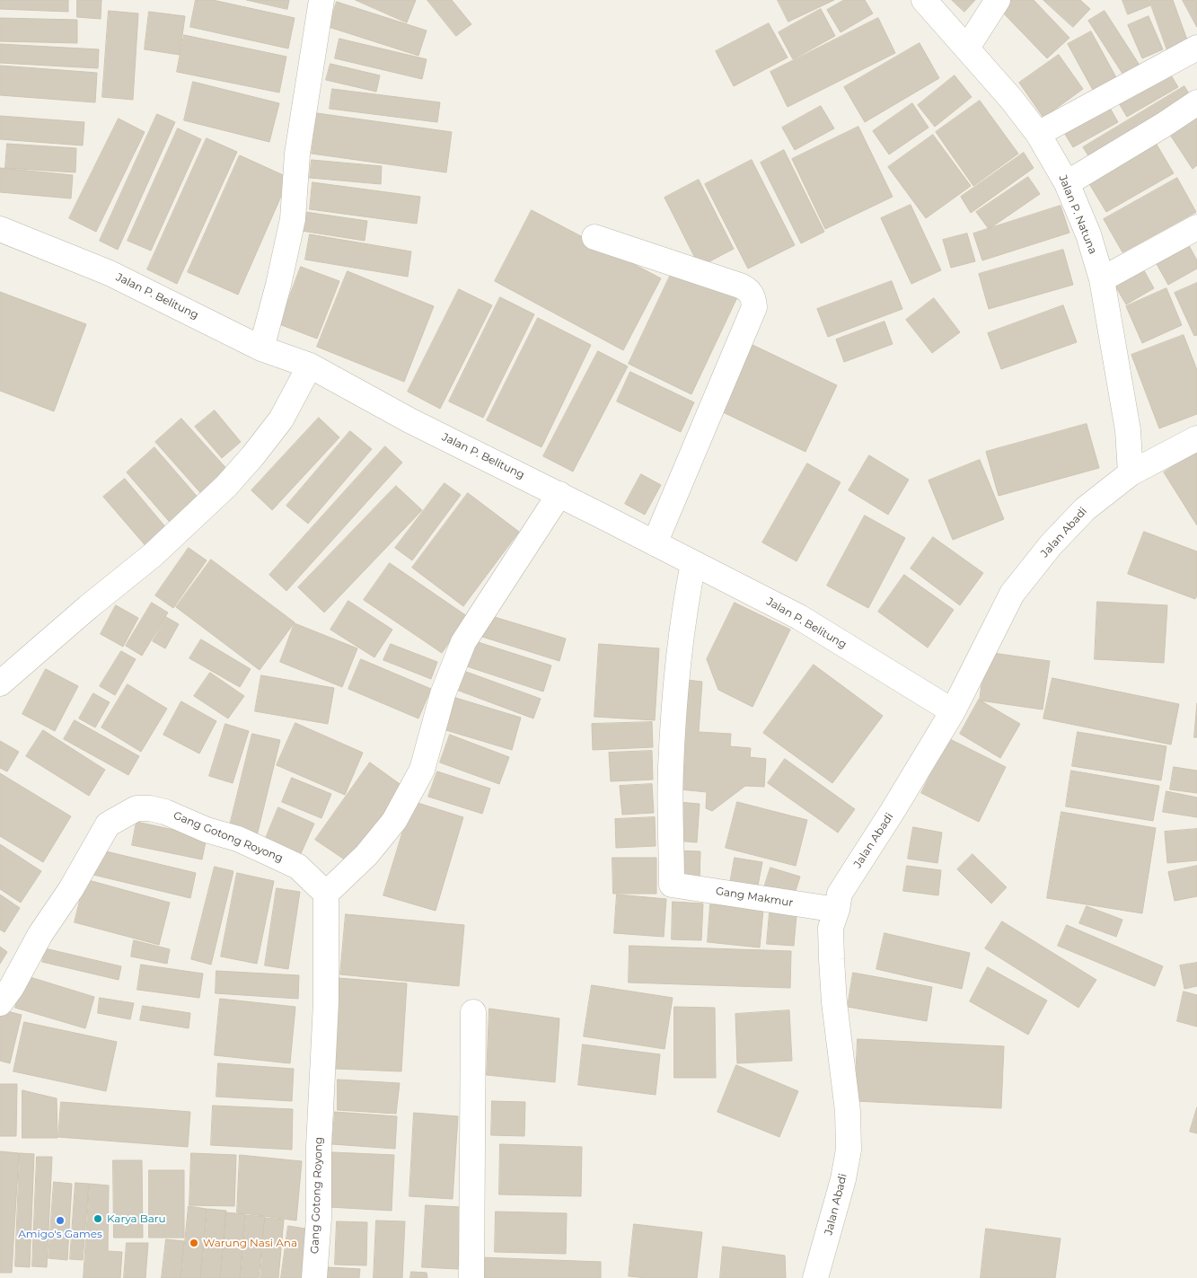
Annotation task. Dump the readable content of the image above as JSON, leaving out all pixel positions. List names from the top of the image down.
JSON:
{
  "streets": {
    "street": [
      "Jalan P. Natuna",
      "Jalan P. Belitung",
      "Jalan Abadi",
      "Gang Gotong Royong",
      "Gang Makmur"
    ]
  },
  "crossings": [
    ["Jalan P. Natuna", "Jalan Abadi"],
    ["Jalan P. Belitung", "Jalan Abadi"],
    ["Jalan P. Belitung", "Gang Makmur"],
    ["Jalan Abadi", "Gang Makmur"]
  ],
  "places": ["Karya Baru", "Amigo's Games", "Warung Nasi Ana"]
}
